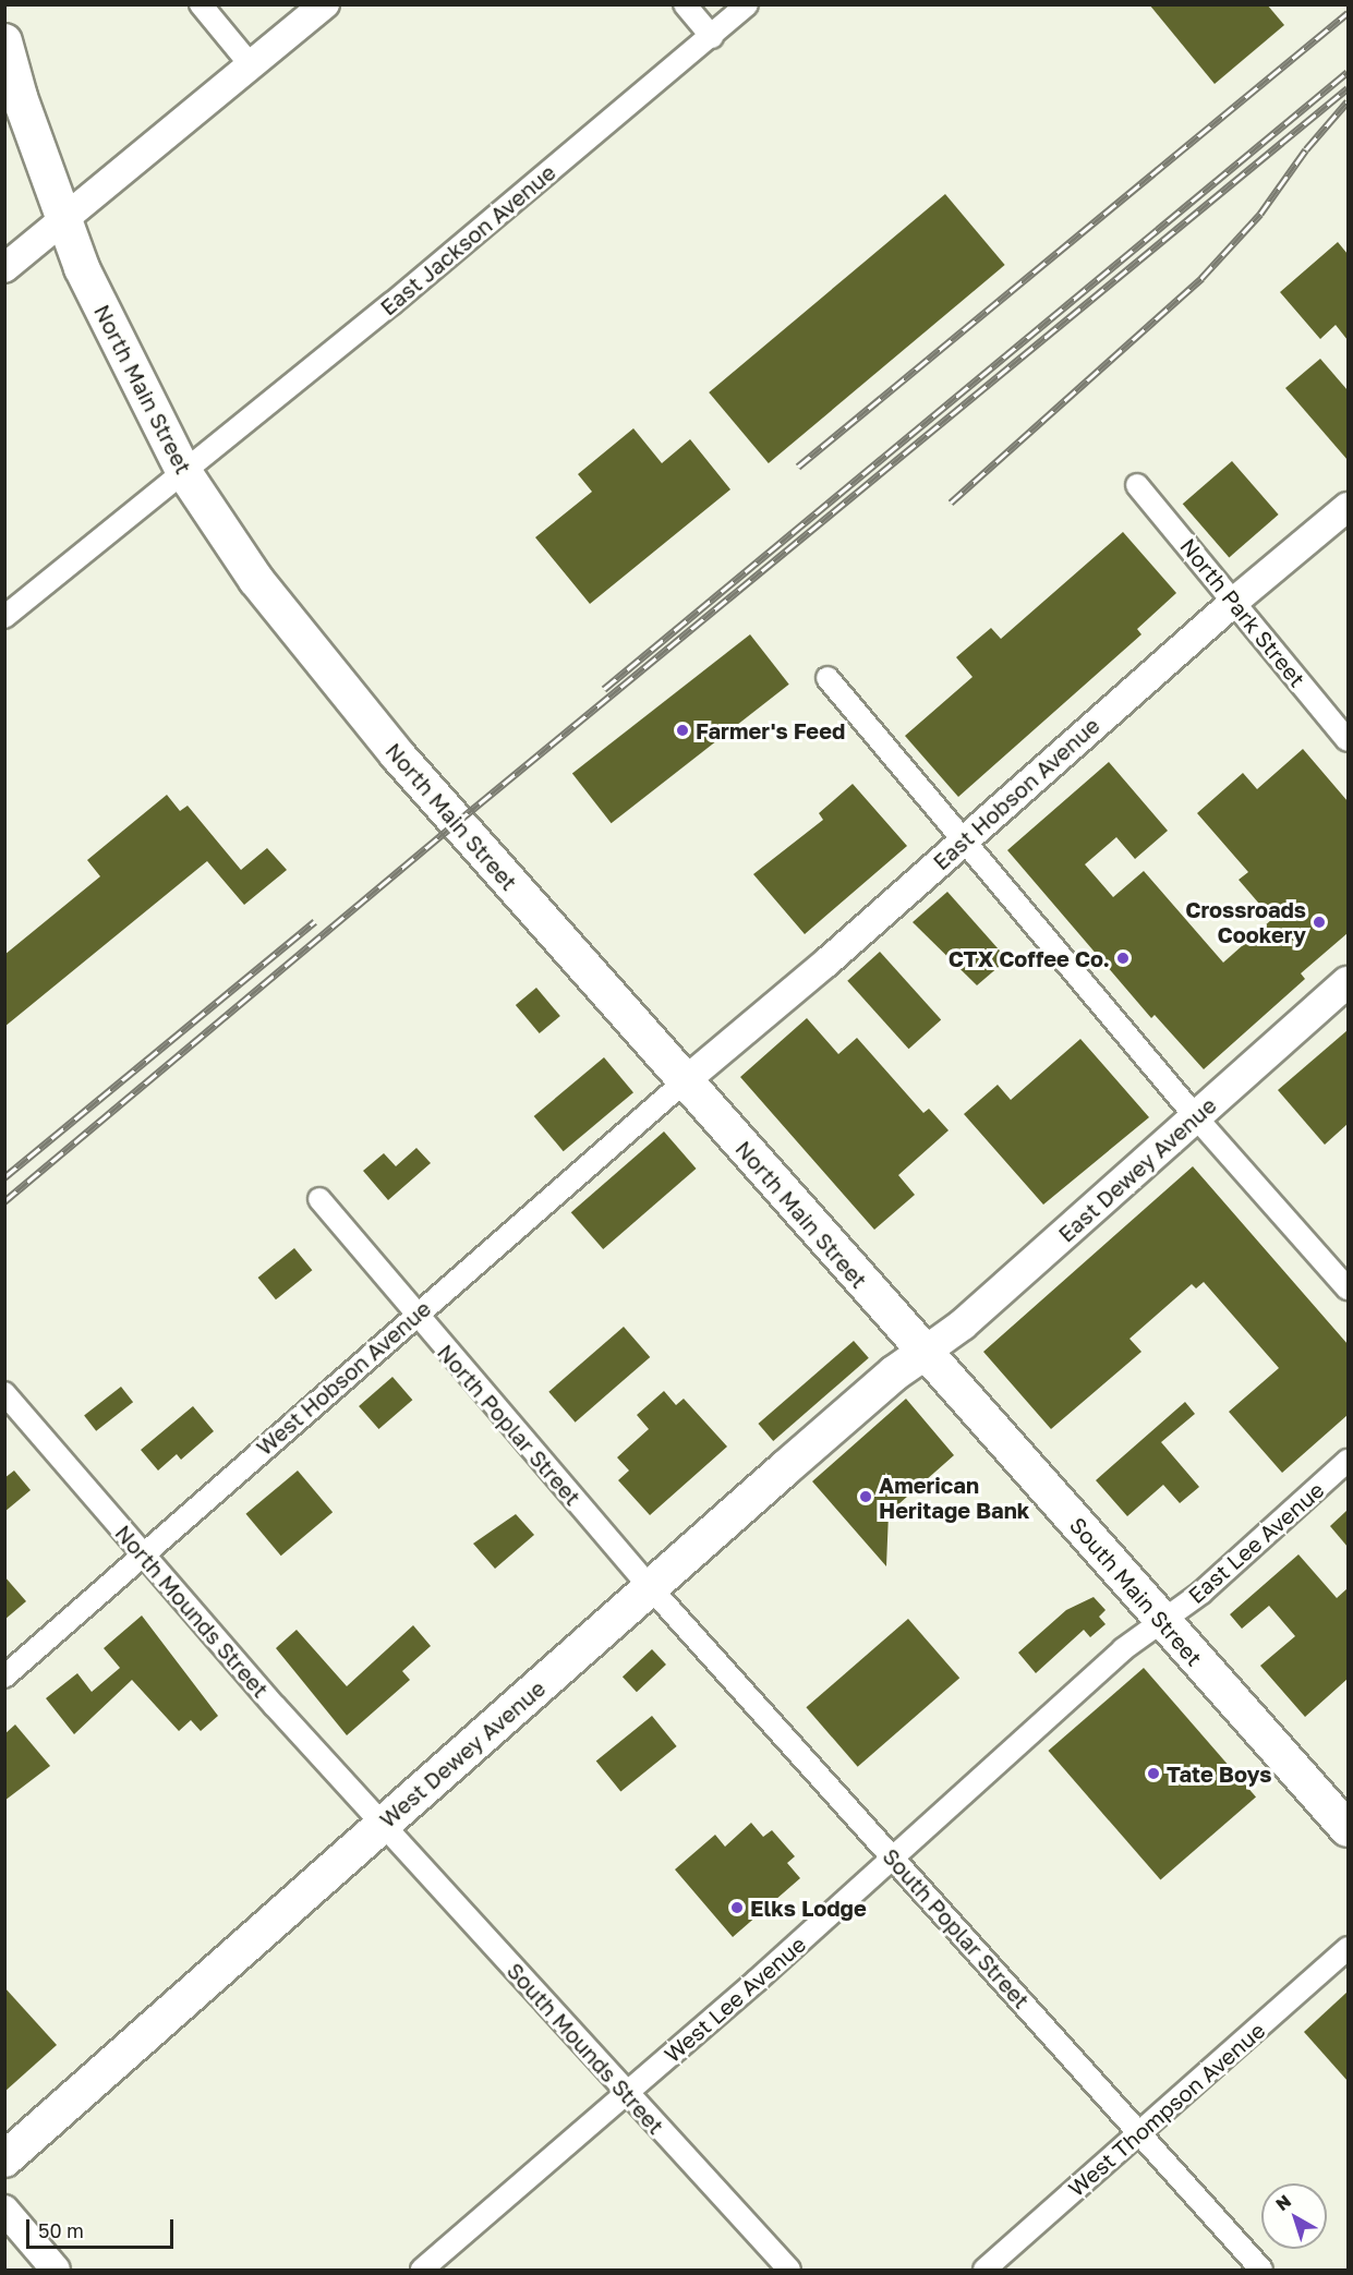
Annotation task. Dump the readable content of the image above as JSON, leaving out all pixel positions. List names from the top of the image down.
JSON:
{
  "streets": {
    "main road": [
      "North Main Street",
      "East Dewey Avenue",
      "South Main Street",
      "West Dewey Avenue"
    ],
    "street": [
      "East Jackson Avenue",
      "North Park Street",
      "East Hobson Avenue",
      "West Hobson Avenue",
      "North Poplar Street",
      "East Lee Avenue",
      "North Mounds Street",
      "South Poplar Street",
      "West Lee Avenue",
      "South Mounds Street",
      "West Thompson Avenue"
    ]
  },
  "crossings": [
    ["East Jackson Avenue", "North Main Street"],
    ["North Main Street", "East Hobson Avenue"],
    ["North Main Street", "East Dewey Avenue"],
    ["North Main Street", "West Hobson Avenue"],
    ["North Main Street", "South Main Street"],
    ["North Main Street", "West Dewey Avenue"],
    ["North Park Street", "East Hobson Avenue"],
    ["East Hobson Avenue", "West Hobson Avenue"],
    ["East Dewey Avenue", "South Main Street"],
    ["East Dewey Avenue", "West Dewey Avenue"],
    ["West Hobson Avenue", "North Poplar Street"],
    ["West Hobson Avenue", "North Mounds Street"],
    ["North Poplar Street", "West Dewey Avenue"],
    ["North Poplar Street", "South Poplar Street"],
    ["East Lee Avenue", "South Main Street"],
    ["East Lee Avenue", "West Lee Avenue"],
    ["South Main Street", "West Dewey Avenue"],
    ["South Main Street", "West Lee Avenue"],
    ["North Mounds Street", "West Dewey Avenue"],
    ["North Mounds Street", "South Mounds Street"],
    ["West Dewey Avenue", "South Poplar Street"],
    ["West Dewey Avenue", "South Mounds Street"],
    ["South Poplar Street", "West Lee Avenue"],
    ["South Poplar Street", "West Thompson Avenue"],
    ["West Lee Avenue", "South Mounds Street"]
  ],
  "places": [
    "Farmer's Feed",
    "Crossroads Cookery",
    "CTX Coffee Co.",
    "American Heritage Bank",
    "Tate Boys",
    "Elks Lodge"
  ],
  "scale_bar": "50 m",
  "north": "top left"
}
